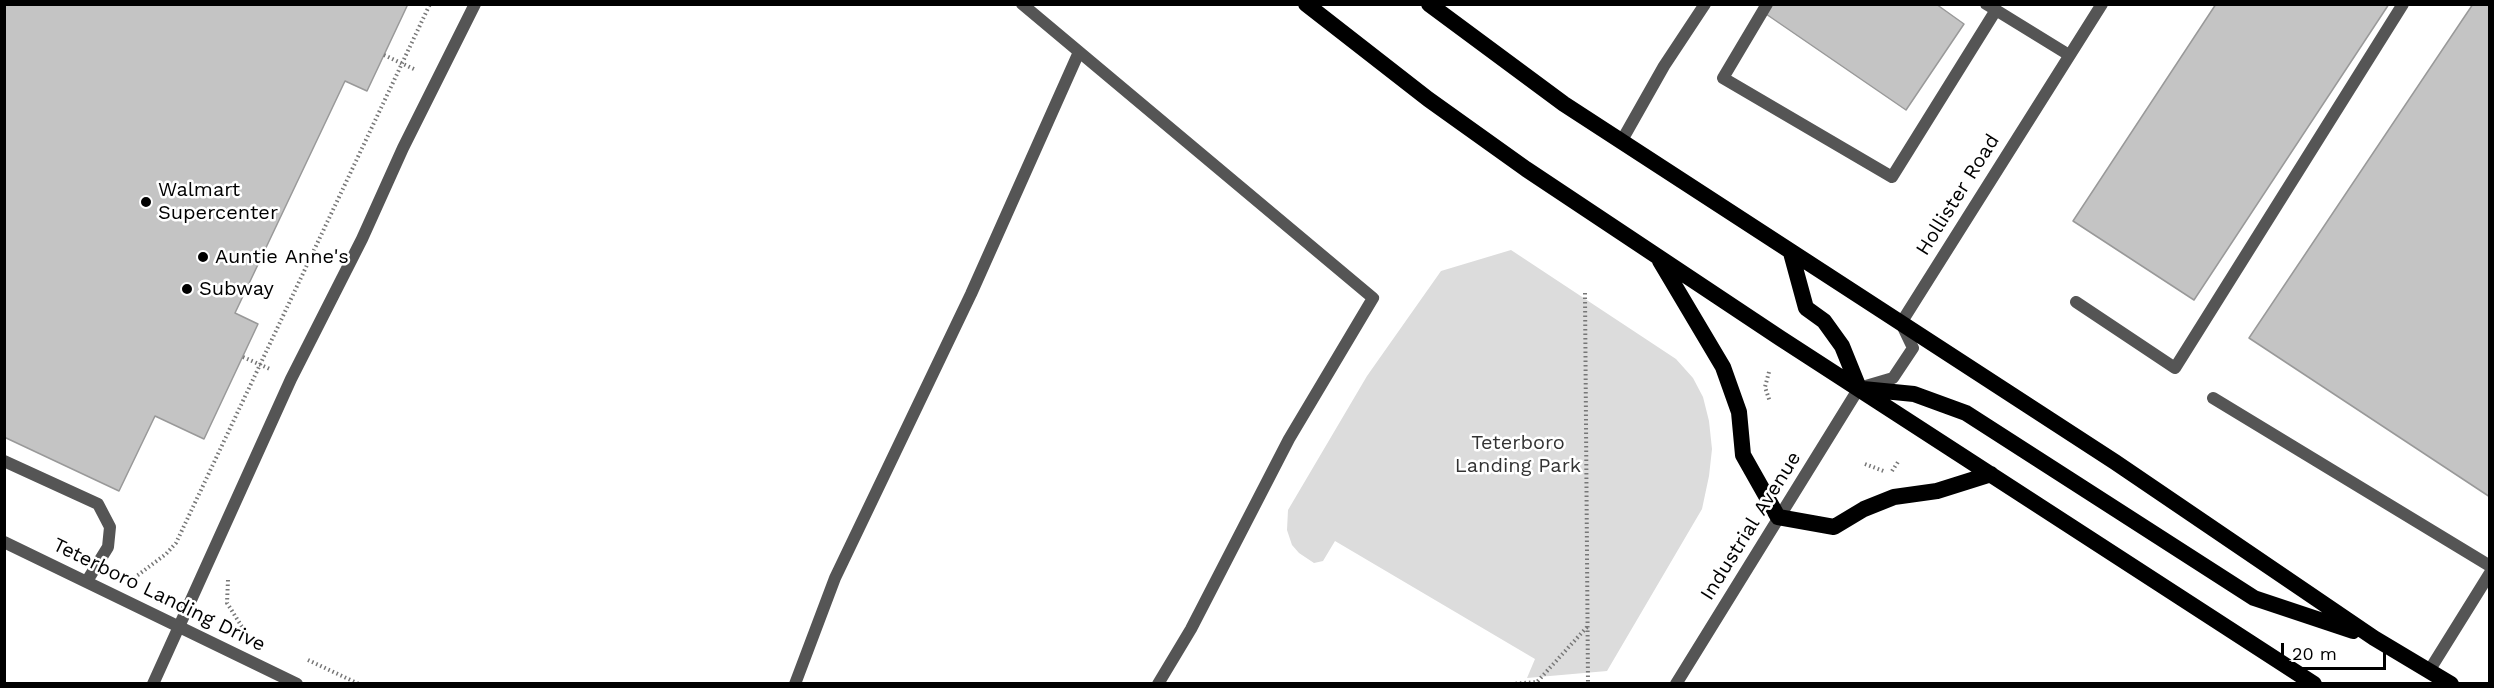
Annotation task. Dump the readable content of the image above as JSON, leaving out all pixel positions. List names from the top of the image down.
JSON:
{
  "streets": {
    "street": ["Hollister Road", "Industrial Avenue", "Teterboro Landing Drive"]
  },
  "parks": ["Teterboro Landing Park"],
  "places": ["Walmart Supercenter", "Auntie Anne's", "Subway"],
  "scale_bar": "20 m"
}
